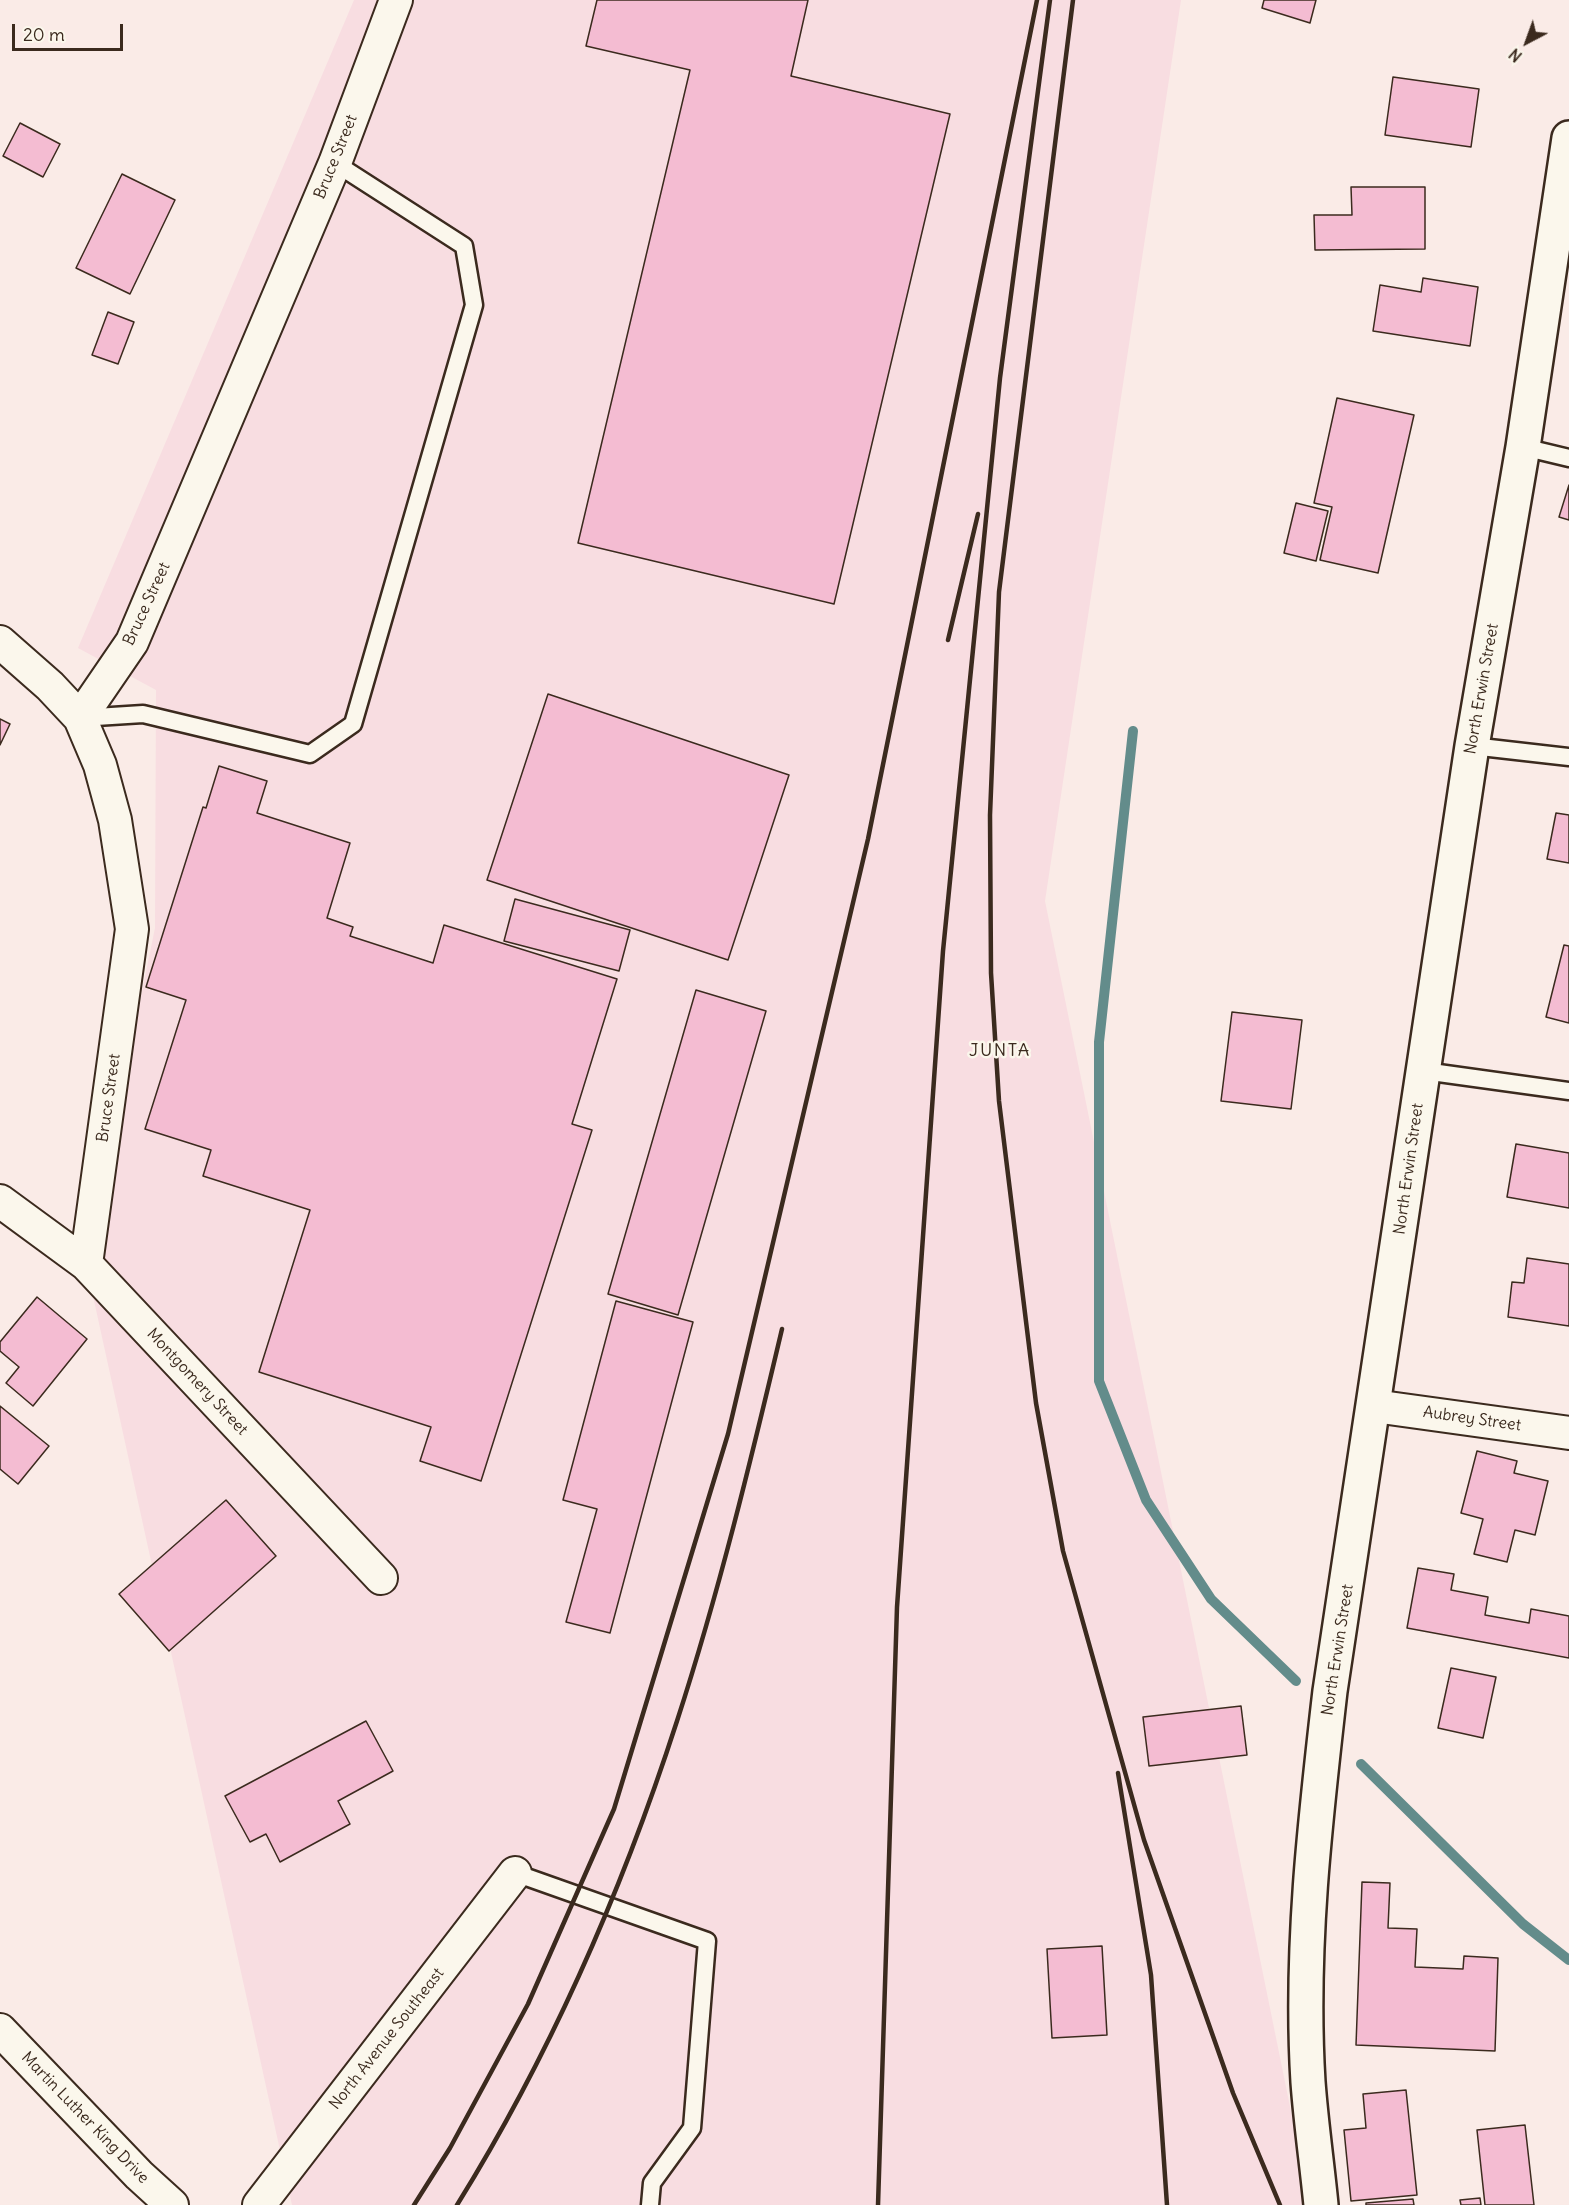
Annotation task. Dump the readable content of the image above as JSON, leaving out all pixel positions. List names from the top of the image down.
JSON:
{
  "streets": {
    "street": [
      "Bruce Street",
      "North Erwin Street",
      "Montgomery Street",
      "Aubrey Street",
      "North Avenue Southeast",
      "Martin Luther King Drive"
    ]
  },
  "crossings": [
    ["Bruce Street", "Montgomery Street"],
    ["North Erwin Street", "Aubrey Street"]
  ],
  "districts": ["JUNTA"],
  "scale_bar": "20 m",
  "north": "bottom left"
}
